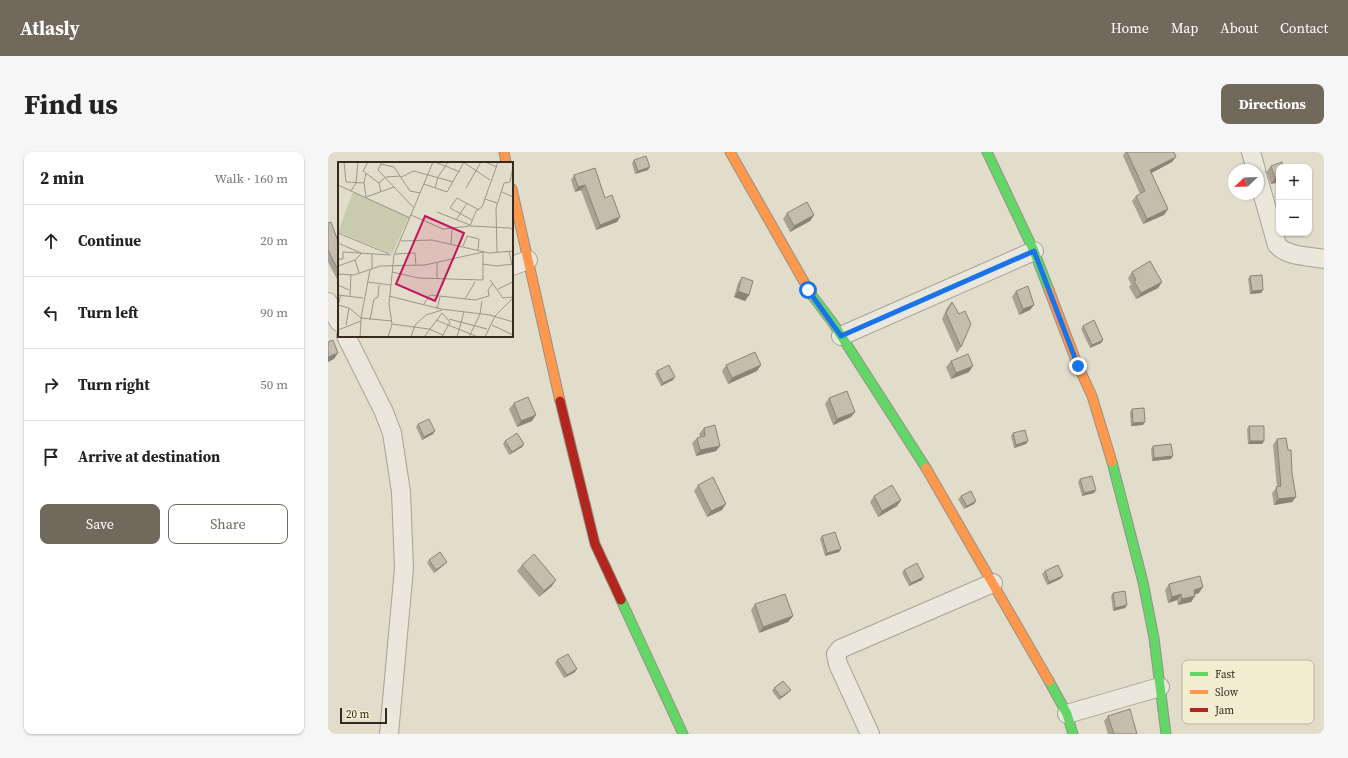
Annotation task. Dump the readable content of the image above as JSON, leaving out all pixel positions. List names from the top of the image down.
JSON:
{
  "legend": ["Fast", "Slow", "Jam"],
  "scale_bar": "20 m",
  "north": "bottom left",
  "page": {
    "header": "Atlasly",
    "nav": [
      "Home",
      "Map",
      "About",
      "Contact"
    ],
    "buttons": [
      "Directions",
      ["Save", "Share"]
    ],
    "title": "Find us",
    "heading": ["2 min", "Walk · 160 m"],
    "map_buttons": ["+", "−"],
    "list": [
      ["Continue", "20 m"],
      ["Turn left", "90 m"],
      ["Turn right", "50 m"],
      "Arrive at destination"
    ],
    "scale": "20 m"
  }
}
